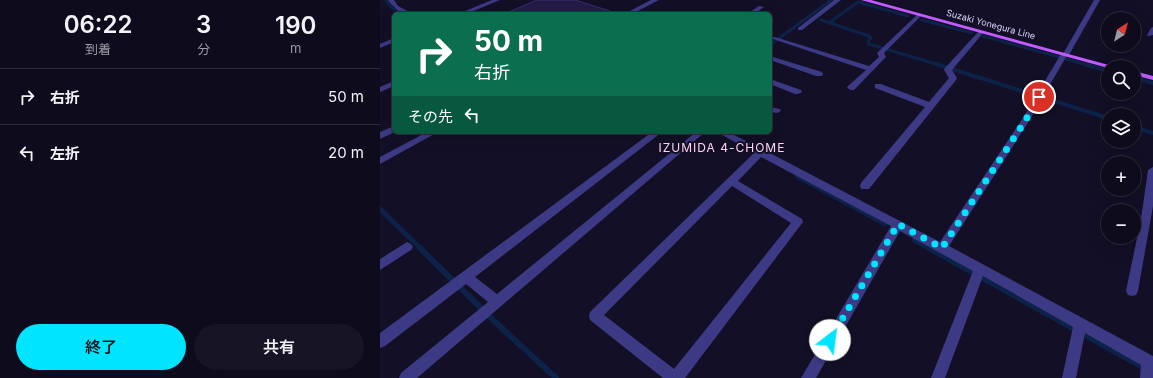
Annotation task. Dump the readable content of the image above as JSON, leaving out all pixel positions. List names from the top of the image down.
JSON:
{
  "streets": {
    "main road": ["Suzaki Yonegura Line"]
  },
  "districts": ["IZUMIDA 4-CHOME"],
  "north": "top right",
  "page": {
    "eta": [
      "06:22",
      "到着",
      "3",
      "分",
      "190",
      "m"
    ],
    "map_buttons": ["+", "−"],
    "turn": ["50 m", "右折"],
    "list": [
      {
        "name": "右折",
        "value": "50 m"
      },
      {
        "name": "左折",
        "value": "20 m"
      }
    ],
    "then": "その先",
    "buttons": ["終了", "共有"]
  }
}
